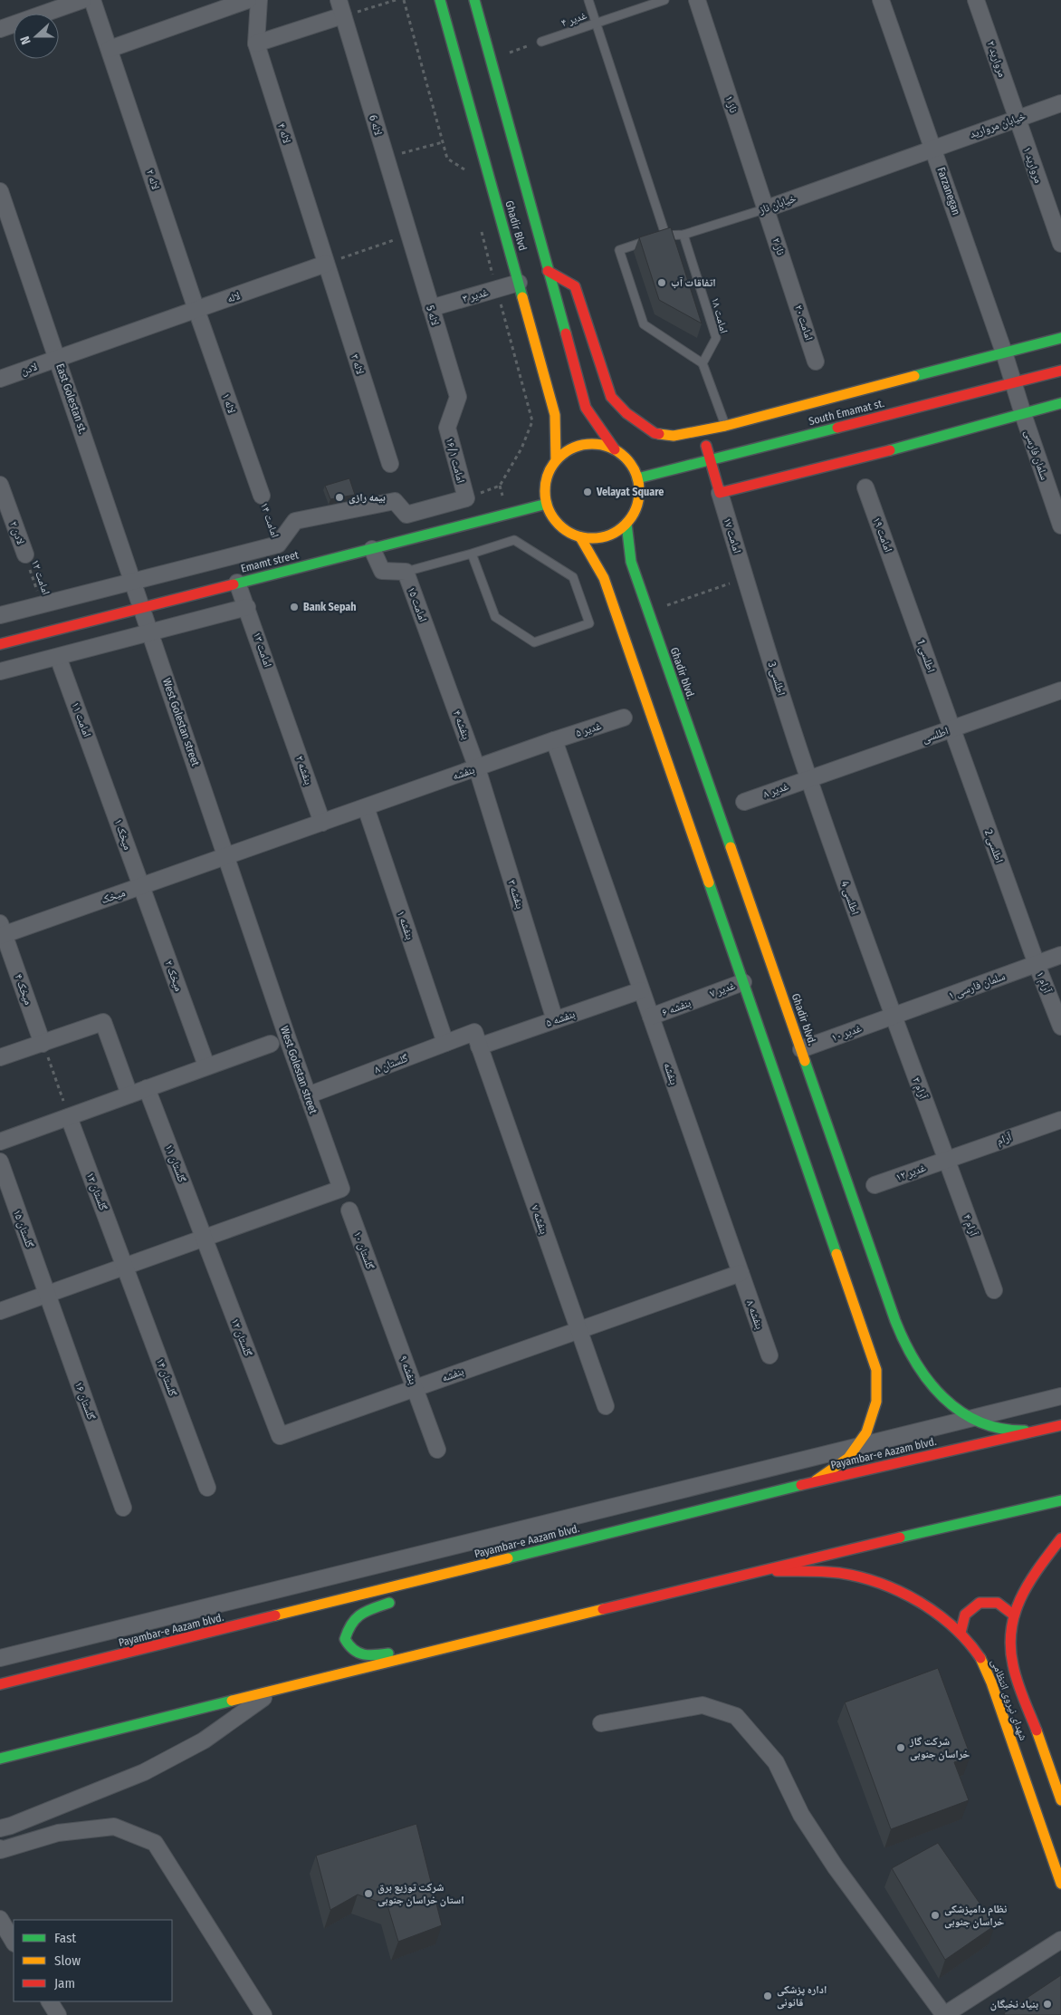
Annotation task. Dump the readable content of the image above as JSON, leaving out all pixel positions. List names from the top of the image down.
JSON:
{
  "streets": {
    "main road": [
      "Ghadir Blvd",
      "South Emamat st.",
      "Emamt street",
      "Ghadir blvd.",
      "Payambar-e Aazam blvd.",
      "شهدای نیروی انتظامی"
    ],
    "street": [
      "مروارید ۲",
      "ناز ۱",
      "لاله 6",
      "خیابان مروارید",
      "لاله ۴",
      "مروارید ۱",
      "لاله ۲",
      "Farzanegan",
      "خیابان ناز",
      "ناز ۲",
      "غدیر ۳",
      "لاله",
      "لاله 5",
      "امامت ۲۰",
      "لاله ۳",
      "لادن",
      "East Golestan st.",
      "لاله ۱",
      "سلمان فارسی",
      "امامت ۱۶/۱",
      "امامت ۱۴",
      "لادن ۲",
      "امامت ۱۹",
      "امامت ۱۷",
      "امامت ۱۵",
      "امامت ۱۳",
      "اطلسی 1",
      "اطلسی 3",
      "امامت ۱۱",
      "West Golestan street",
      "بنفشه ۴",
      "غدیر ۵",
      "اطلسی",
      "بنفشه ۲",
      "بنفشه",
      "غدیر ۸",
      "میخک ۱",
      "اطلسی 2",
      "بنفشه ۳",
      "میخک",
      "اطلسی 4",
      "بنفشه ۱",
      "میخک ۲",
      "آرام ۱",
      "سلمان فارسی ۱",
      "میخک ۴",
      "غدیر ۷",
      "بنفشه ۶",
      "بنفشه ۵",
      "غدیر ۱۰",
      "گلستان ۸",
      "آرام ۳",
      "آرام",
      "گلستان ۱۱",
      "غدیر ۱۲",
      "گلستان ۱۳",
      "بنفشه ۷",
      "آرام ۴",
      "گلستان ۱۵",
      "گلستان ۱۰",
      "بنفشه ۸",
      "گلستان ۱۲",
      "بنفشه ۹",
      "گلستان ۱۴",
      "گلستان ۱۶"
    ],
    "lane": ["غدیر ۴", "امامت ۱۸"],
    "path": ["امامت ۱۲"]
  },
  "crossings": [
    ["مروارید ۲", "خیابان مروارید"],
    ["مروارید ۲", "مروارید ۱"],
    ["ناز ۱", "خیابان ناز"],
    ["ناز ۱", "ناز ۲"],
    ["لاله 6", "لاله 5"],
    ["خیابان مروارید", "مروارید ۱"],
    ["خیابان مروارید", "Farzanegan"],
    ["خیابان مروارید", "خیابان ناز"],
    ["لاله ۴", "لاله"],
    ["لاله ۴", "لاله ۳"],
    ["لاله ۲", "لاله"],
    ["لاله ۲", "لاله ۱"],
    ["Farzanegan", "خیابان ناز"],
    ["Farzanegan", "South Emamat st."],
    ["Farzanegan", "سلمان فارسی"],
    ["خیابان ناز", "ناز ۲"],
    ["خیابان ناز", "امامت ۱۸"],
    ["Ghadir Blvd", "غدیر ۳"],
    ["Ghadir Blvd", "South Emamat st."],
    ["Ghadir Blvd", "Emamt street"],
    ["Ghadir Blvd", "Ghadir blvd."],
    ["ناز ۲", "امامت ۲۰"],
    ["غدیر ۳", "لاله 5"],
    ["لاله", "لاله ۳"],
    ["لاله", "لادن"],
    ["لاله", "East Golestan st."],
    ["لاله", "لاله ۱"],
    ["لاله 5", "امامت ۱۶/۱"],
    ["لادن", "East Golestan st."],
    ["East Golestan st.", "Emamt street"],
    ["East Golestan st.", "West Golestan street"],
    ["لاله ۱", "امامت ۱۴"],
    ["South Emamat st.", "سلمان فارسی"],
    ["South Emamat st.", "Emamt street"],
    ["South Emamat st.", "Ghadir blvd."],
    ["امامت ۱۴", "Emamt street"],
    ["لادن ۲", "امامت ۱۲"],
    ["امامت ۱۹", "اطلسی 1"],
    ["امامت ۱۷", "اطلسی 3"],
    ["Emamt street", "امامت ۱۵"],
    ["Emamt street", "امامت ۱۳"],
    ["Emamt street", "Ghadir blvd."],
    ["Emamt street", "West Golestan street"],
    ["امامت ۱۵", "بنفشه ۴"],
    ["امامت ۱۳", "بنفشه ۲"],
    ["اطلسی 1", "اطلسی"],
    ["اطلسی 1", "اطلسی 2"],
    ["Ghadir blvd.", "غدیر ۱۰"],
    ["Ghadir blvd.", "Payambar-e Aazam blvd."],
    ["اطلسی 3", "اطلسی"],
    ["اطلسی 3", "غدیر ۸"],
    ["اطلسی 3", "اطلسی 4"],
    ["امامت ۱۱", "میخک ۱"],
    ["West Golestan street", "بنفشه"],
    ["West Golestan street", "میخک"],
    ["West Golestan street", "گلستان ۸"],
    ["West Golestan street", "گلستان ۱۱"],
    ["West Golestan street", "گلستان ۱۳"],
    ["West Golestan street", "گلستان ۱۵"],
    ["West Golestan street", "گلستان ۱۲"],
    ["West Golestan street", "گلستان ۱۴"],
    ["West Golestan street", "گلستان ۱۶"],
    ["بنفشه ۴", "بنفشه"],
    ["بنفشه ۴", "بنفشه ۳"],
    ["غدیر ۵", "بنفشه"],
    ["اطلسی", "غدیر ۸"],
    ["اطلسی", "اطلسی 2"],
    ["اطلسی", "اطلسی 4"],
    ["بنفشه ۲", "بنفشه"],
    ["بنفشه", "بنفشه ۳"],
    ["بنفشه", "میخک"],
    ["بنفشه", "بنفشه ۱"],
    ["بنفشه", "بنفشه ۶"],
    ["بنفشه", "بنفشه ۵"],
    ["بنفشه", "بنفشه ۷"],
    ["بنفشه", "بنفشه ۸"],
    ["بنفشه", "گلستان ۱۲"],
    ["بنفشه", "بنفشه ۹"],
    ["غدیر ۸", "اطلسی 4"],
    ["میخک ۱", "میخک"],
    ["میخک ۱", "میخک ۲"],
    ["اطلسی 2", "آرام ۱"],
    ["اطلسی 2", "سلمان فارسی ۱"],
    ["بنفشه ۳", "بنفشه ۵"],
    ["میخک", "میخک ۲"],
    ["میخک", "میخک ۴"],
    ["اطلسی 4", "سلمان فارسی ۱"],
    ["اطلسی 4", "غدیر ۱۰"],
    ["اطلسی 4", "آرام ۳"],
    ["بنفشه ۱", "گلستان ۸"],
    ["آرام ۱", "سلمان فارسی ۱"],
    ["سلمان فارسی ۱", "غدیر ۱۰"],
    ["سلمان فارسی ۱", "آرام ۳"],
    ["غدیر ۷", "بنفشه ۶"],
    ["بنفشه ۵", "گلستان ۸"],
    ["بنفشه ۵", "بنفشه ۷"],
    ["غدیر ۱۰", "آرام ۳"],
    ["گلستان ۸", "بنفشه ۷"],
    ["آرام ۳", "آرام"],
    ["آرام ۳", "غدیر ۱۲"],
    ["آرام ۳", "آرام ۴"],
    ["آرام", "غدیر ۱۲"],
    ["آرام", "آرام ۴"],
    ["گلستان ۱۱", "گلستان ۱۲"],
    ["غدیر ۱۲", "آرام ۴"],
    ["گلستان ۱۳", "گلستان ۱۴"],
    ["گلستان ۱۵", "گلستان ۱۶"],
    ["گلستان ۱۰", "بنفشه ۹"]
  ],
  "places": [
    "اتفاقات آب",
    "Velayat Square",
    "بیمه رازی",
    "Bank Sepah",
    "شرکت گاز خراسان جنوبی",
    "شرکت توزیع برق استان خراسان جنوبی",
    "نظام دامپزشکی خراسان جنوبی",
    "اداره پزشکی قانونی",
    "بنیاد نخبگان"
  ],
  "legend": ["Fast", "Slow", "Jam"],
  "north": "left"
}
